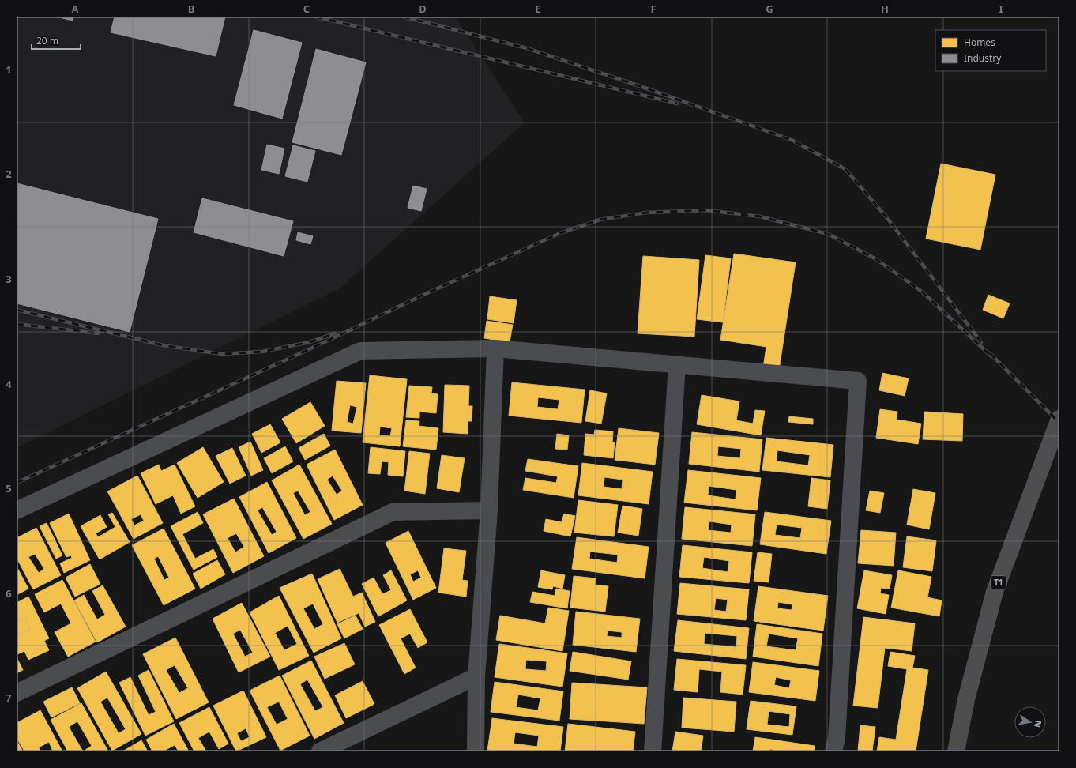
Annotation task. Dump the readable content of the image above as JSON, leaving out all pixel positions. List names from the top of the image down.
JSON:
{
  "streets": {
    "highway": ["T1"]
  },
  "legend": ["Homes", "Industry"],
  "scale_bar": "20 m",
  "north": "right",
  "grid": {
    "columns": [
      "A",
      "B",
      "C",
      "D",
      "E",
      "F",
      "G",
      "H",
      "I"
    ],
    "rows": [
      "1",
      "2",
      "3",
      "4",
      "5",
      "6",
      "7"
    ]
  }
}
